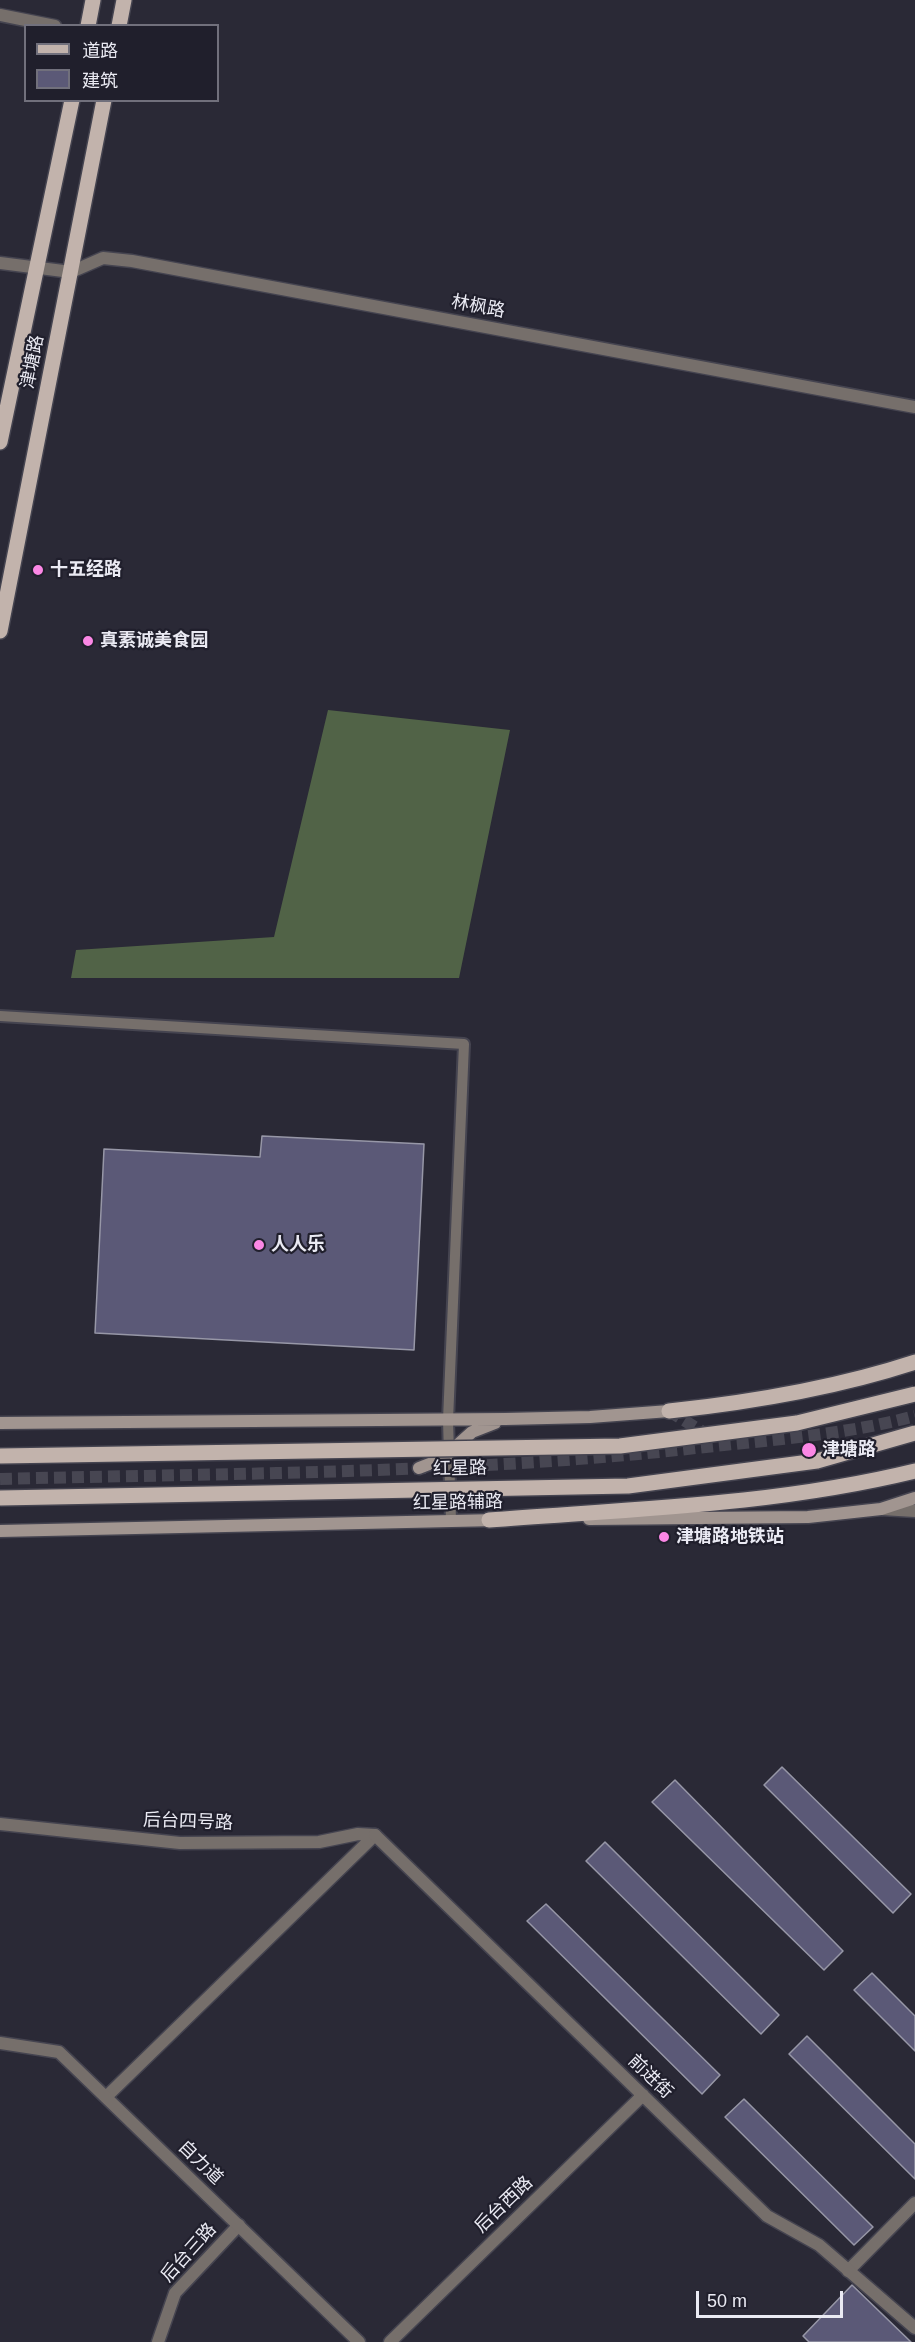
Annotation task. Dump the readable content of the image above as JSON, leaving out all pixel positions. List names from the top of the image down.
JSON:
{
  "streets": {
    "main road": ["津塘路", "红星路", "红星路辅路"],
    "street": [
      "林枫路",
      "后台四号路",
      "前进街",
      "自力道",
      "后台西路",
      "后台三路"
    ]
  },
  "crossings": [
    ["林枫路", "津塘路"],
    ["后台四号路", "前进街"],
    ["前进街", "后台西路"],
    ["自力道", "后台三路"]
  ],
  "places": [
    "十五经路",
    "真素诚美食园",
    "人人乐",
    "津塘路",
    "津塘路地铁站"
  ],
  "legend": ["道路", "建筑"],
  "scale_bar": "50 m"
}
